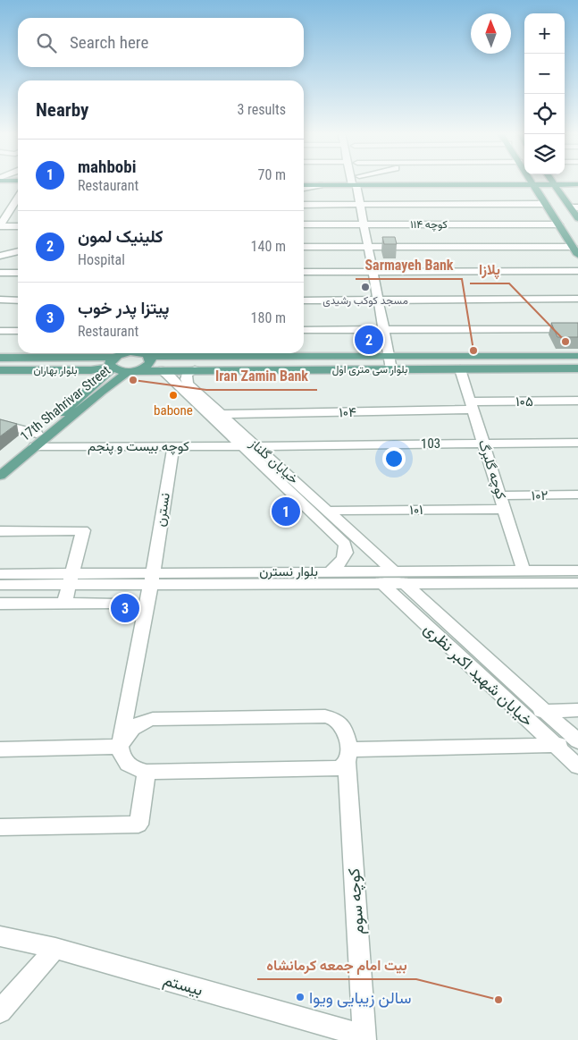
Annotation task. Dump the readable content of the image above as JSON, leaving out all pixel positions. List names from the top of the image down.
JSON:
{
  "streets": {
    "main road": ["بلوار سی متری اول", "بلوار بهاران", "17th Shahrivar Street"],
    "street": [
      "کوچه ۱۱۴",
      "۱۰۵",
      "۱۰۴",
      "103",
      "کوچه بیست و پنجم",
      "خیابان گلناز",
      "کوچه گلبرگ",
      "۱۰۲",
      "نسترن",
      "۱۰۱",
      "بلوار نسترن",
      "خیابان شهید اکبر نظری",
      "کوچه سوم",
      "بیستم"
    ]
  },
  "crossings": [
    ["بلوار سی متری اول", "بلوار بهاران"],
    ["بلوار سی متری اول", "17th Shahrivar Street"],
    ["بلوار سی متری اول", "خیابان گلناز"],
    ["بلوار سی متری اول", "کوچه گلبرگ"],
    ["بلوار بهاران", "17th Shahrivar Street"],
    ["۱۰۵", "۱۰۴"],
    ["۱۰۵", "کوچه گلبرگ"],
    ["17th Shahrivar Street", "کوچه بیست و پنجم"],
    ["۱۰۴", "خیابان گلناز"],
    ["۱۰۴", "کوچه گلبرگ"],
    ["103", "کوچه بیست و پنجم"],
    ["103", "خیابان گلناز"],
    ["103", "کوچه گلبرگ"],
    ["کوچه بیست و پنجم", "خیابان گلناز"],
    ["کوچه بیست و پنجم", "نسترن"],
    ["خیابان گلناز", "۱۰۱"],
    ["خیابان گلناز", "بلوار نسترن"],
    ["خیابان گلناز", "خیابان شهید اکبر نظری"],
    ["کوچه گلبرگ", "۱۰۲"],
    ["کوچه گلبرگ", "۱۰۱"],
    ["کوچه گلبرگ", "بلوار نسترن"],
    ["نسترن", "بلوار نسترن"],
    ["نسترن", "کوچه سوم"],
    ["بلوار نسترن", "خیابان شهید اکبر نظری"],
    ["کوچه سوم", "بیستم"]
  ],
  "places": [
    "مسجد کوکب رشیدی",
    "پلازا",
    "Sarmayeh Bank",
    "Iran Zamin Bank",
    "babone",
    "سالن زیبایی ویوا",
    "بیت امام جمعه کرمانشاه"
  ],
  "north": "top",
  "page": {
    "map_buttons": ["+", "−"],
    "search": "Search here",
    "heading": ["Nearby", "3 results"],
    "list": [
      {
        "mark": "1",
        "name": "mahbobi",
        "note": "Restaurant",
        "value": "70 m"
      },
      {
        "mark": "2",
        "name": "کلینیک لمون",
        "note": "Hospital",
        "value": "140 m"
      },
      {
        "mark": "3",
        "name": "پیتزا پدر خوب",
        "note": "Restaurant",
        "value": "180 m"
      }
    ],
    "pins": ["2", "1", "3"]
  }
}
